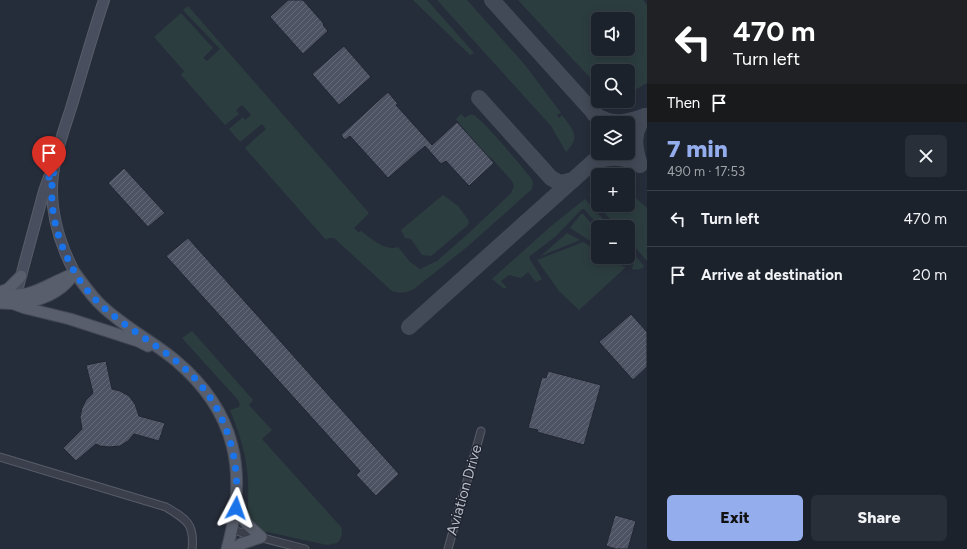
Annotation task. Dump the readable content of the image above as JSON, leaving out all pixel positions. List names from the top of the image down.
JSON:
{
  "streets": {
    "street": ["Aviation Drive"]
  },
  "page": {
    "turn": ["470 m", "Turn left"],
    "map_buttons": ["+", "−"],
    "then": "Then",
    "heading": ["7 min", "490 m · 17:53"],
    "list": [
      {
        "name": "Turn left",
        "value": "470 m"
      },
      {
        "name": "Arrive at destination",
        "value": "20 m"
      }
    ],
    "buttons": ["Exit", "Share"]
  }
}
